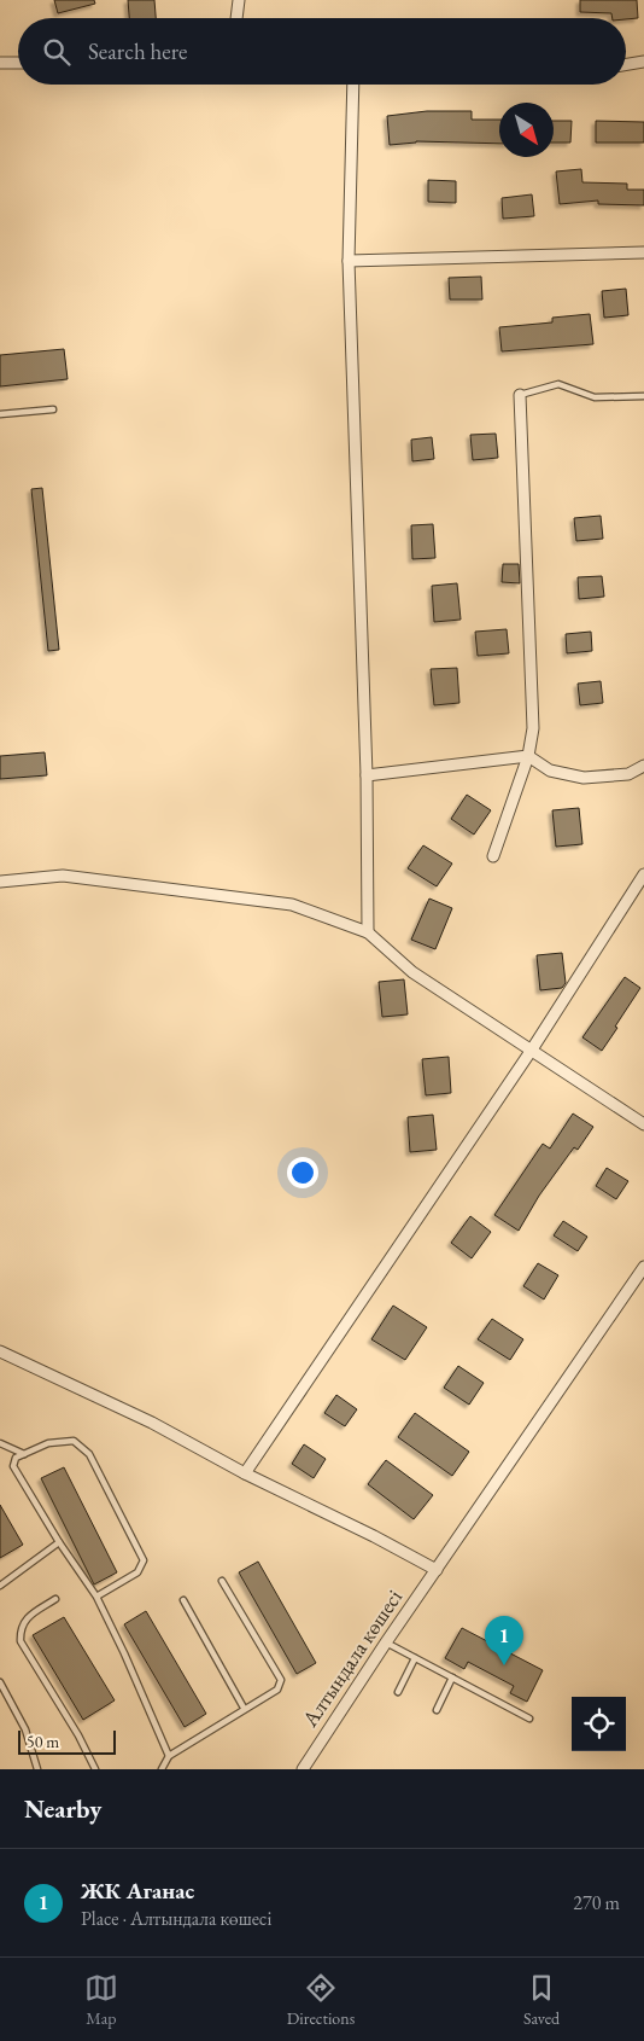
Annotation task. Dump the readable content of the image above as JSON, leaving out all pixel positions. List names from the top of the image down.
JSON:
{
  "streets": {
    "street": ["Алтындала көшесі"]
  },
  "scale_bar": "50 m",
  "north": "bottom right",
  "page": {
    "search": "Search here",
    "pins": "1",
    "scale": "50 m",
    "heading": "Nearby",
    "list": [
      {
        "mark": "1",
        "name": "ЖК Аганас",
        "note": "Place · Алтындала көшесі",
        "value": "270 m"
      }
    ],
    "nav": ["Map", "Directions", "Saved"]
  }
}
